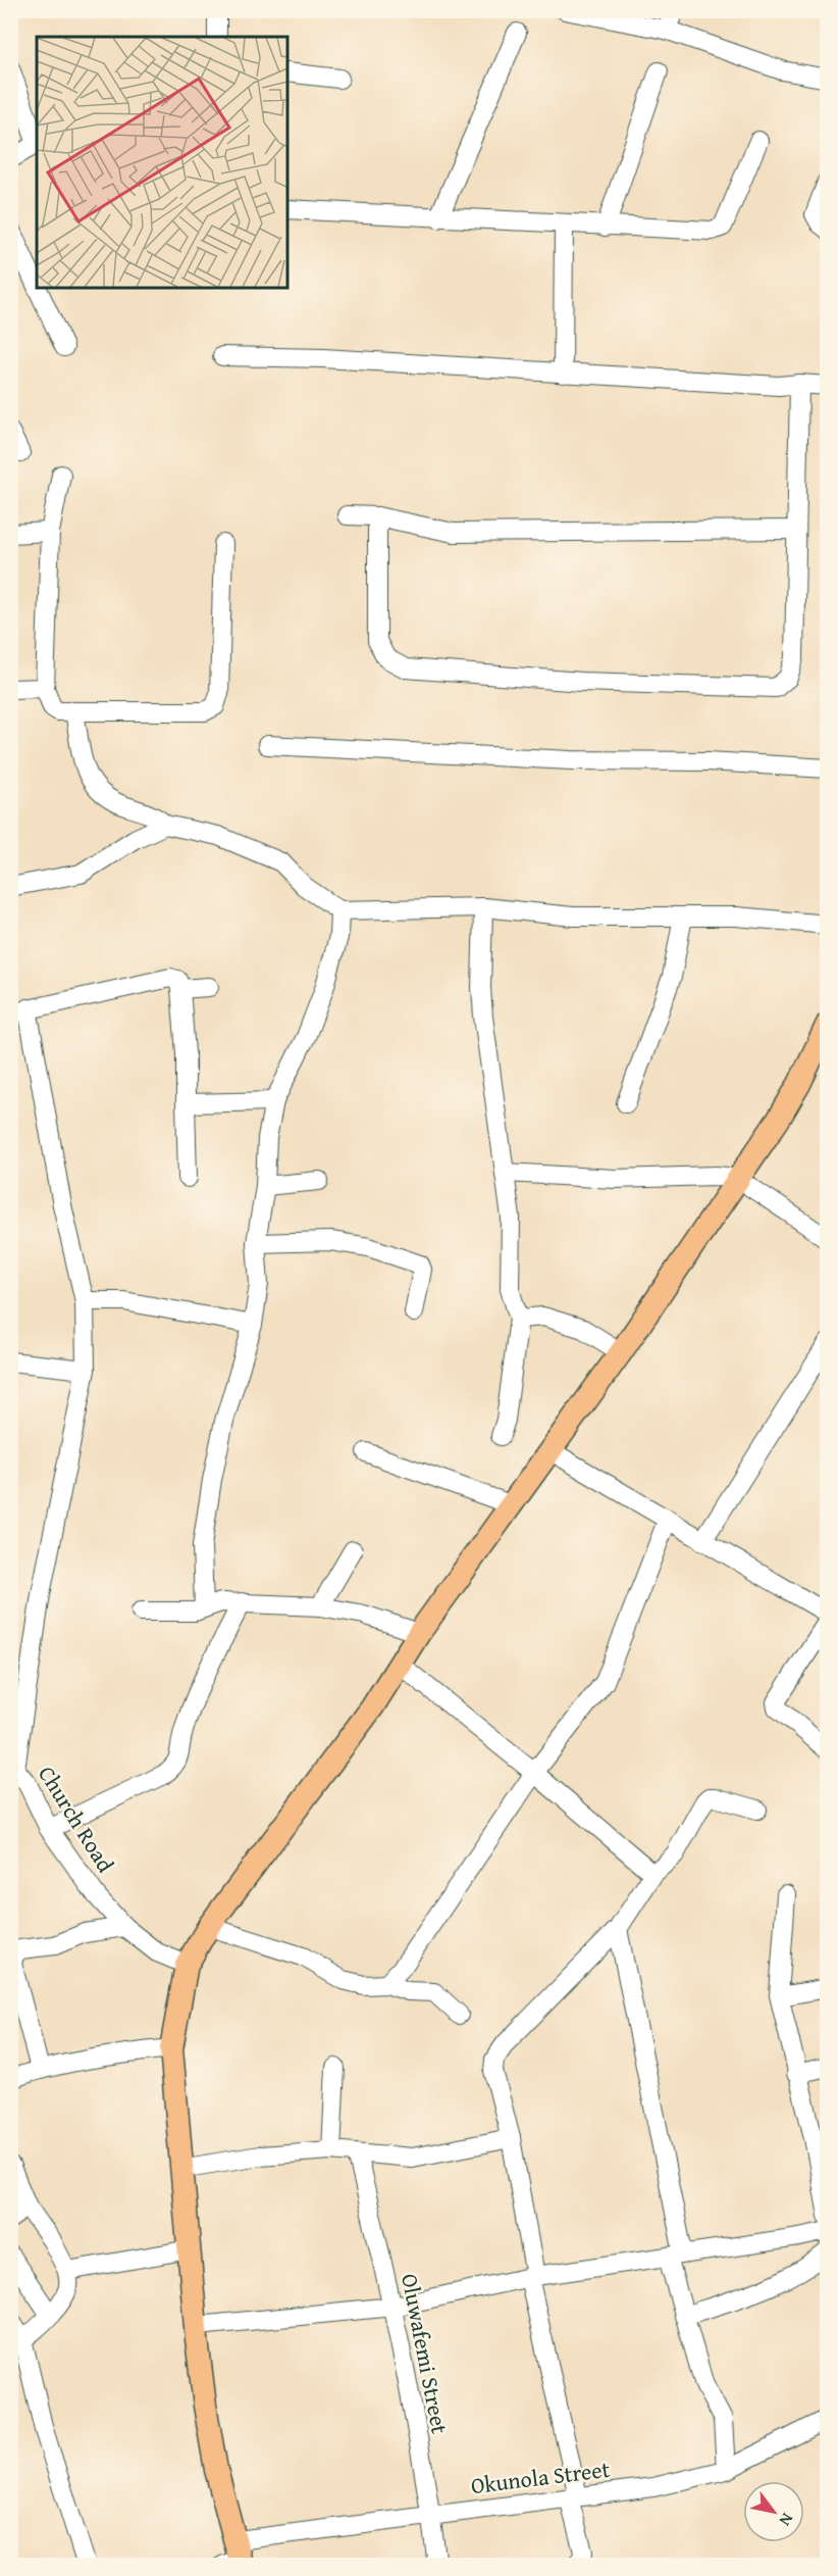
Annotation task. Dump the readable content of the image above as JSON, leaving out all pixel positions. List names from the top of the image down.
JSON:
{
  "streets": {
    "street": ["Church Road", "Oluwafemi Street", "Okunola Street"]
  },
  "crossings": [
    ["Oluwafemi Street", "Okunola Street"]
  ],
  "north": "bottom right"
}
